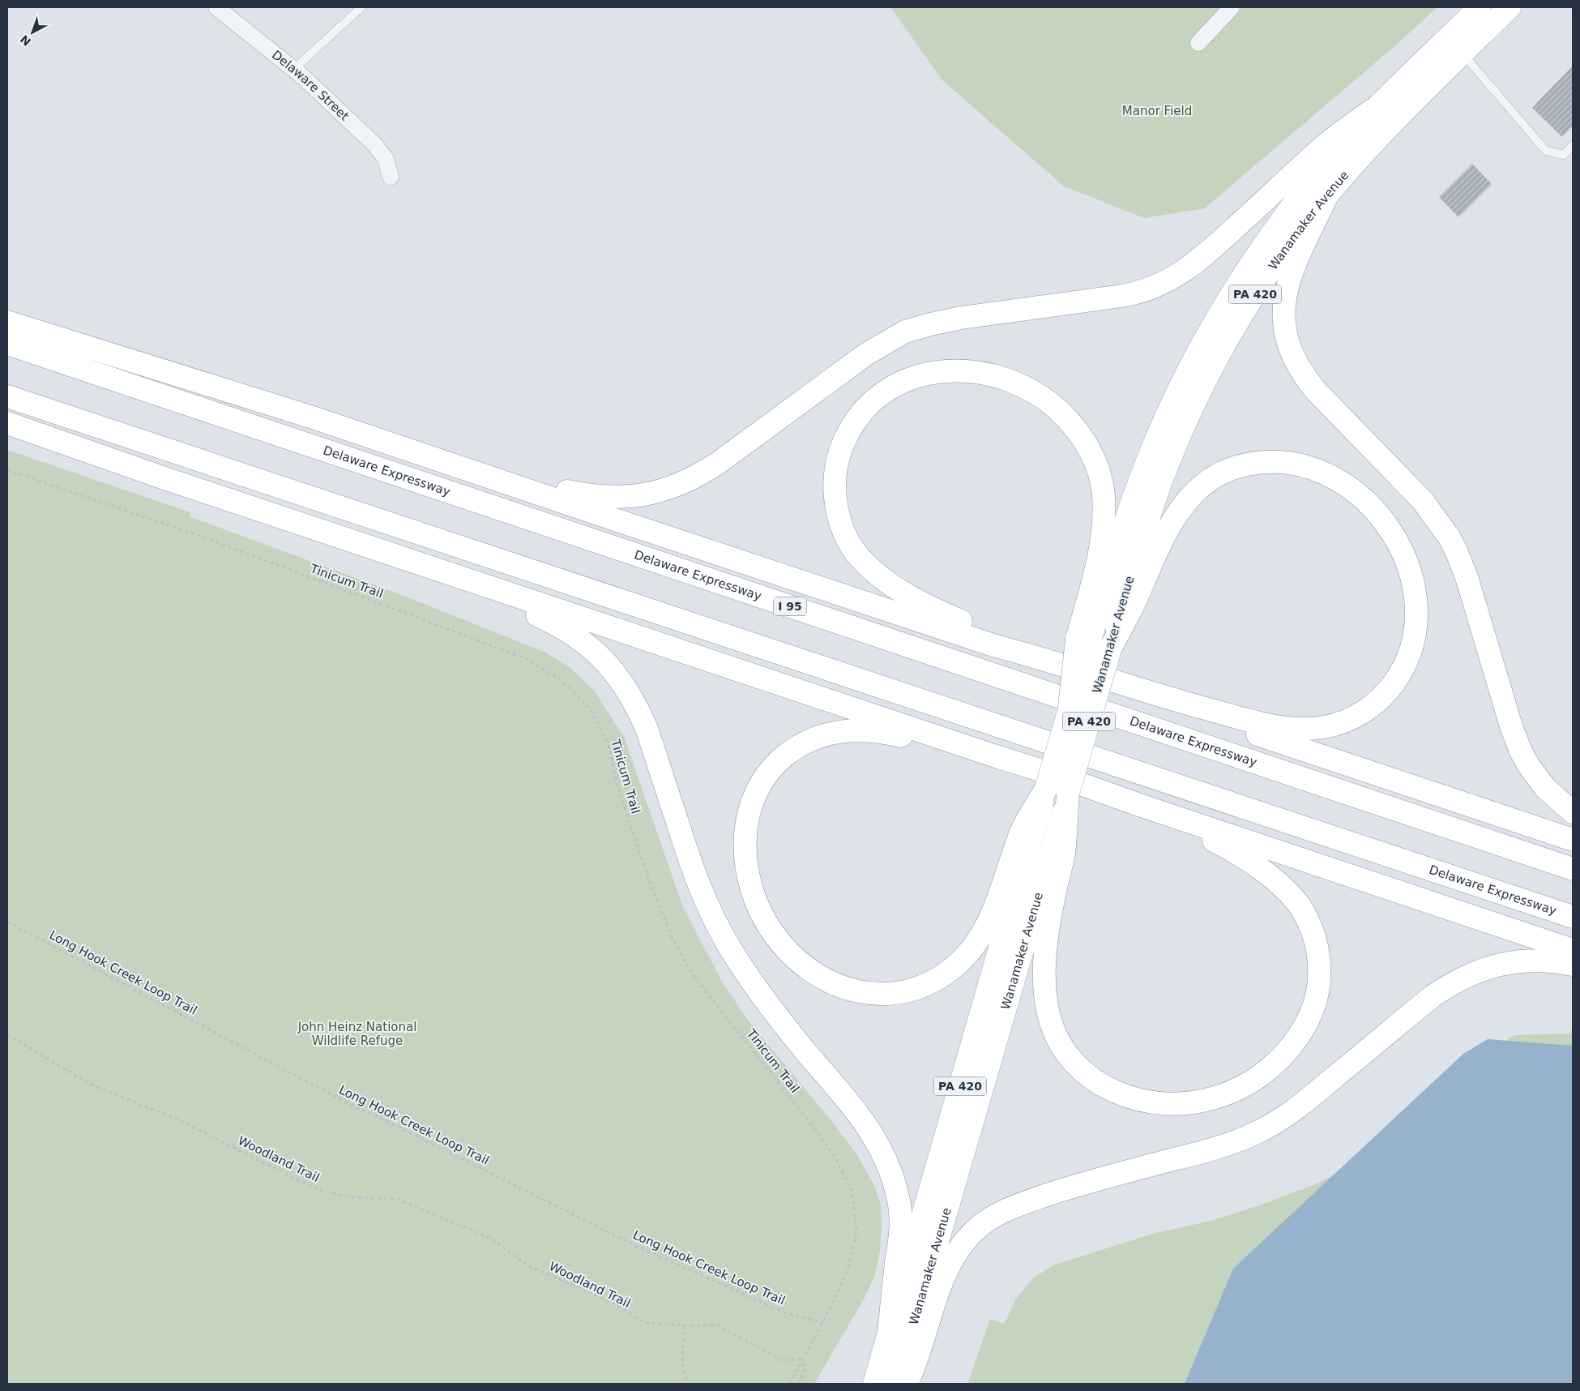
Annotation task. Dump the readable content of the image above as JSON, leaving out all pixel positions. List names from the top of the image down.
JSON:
{
  "streets": {
    "main road": [
      "Wanamaker Avenue",
      "PA 420",
      "Delaware Expressway",
      "I 95"
    ],
    "street": ["Delaware Street"],
    "path": ["Tinicum Trail", "Long Hook Creek Loop Trail", "Woodland Trail"]
  },
  "crossings": [
    ["Tinicum Trail", "Long Hook Creek Loop Trail"],
    ["Tinicum Trail", "Woodland Trail"]
  ],
  "parks": ["Manor Field", "John Heinz National Wildlife Refuge"],
  "north": "bottom left"
}
